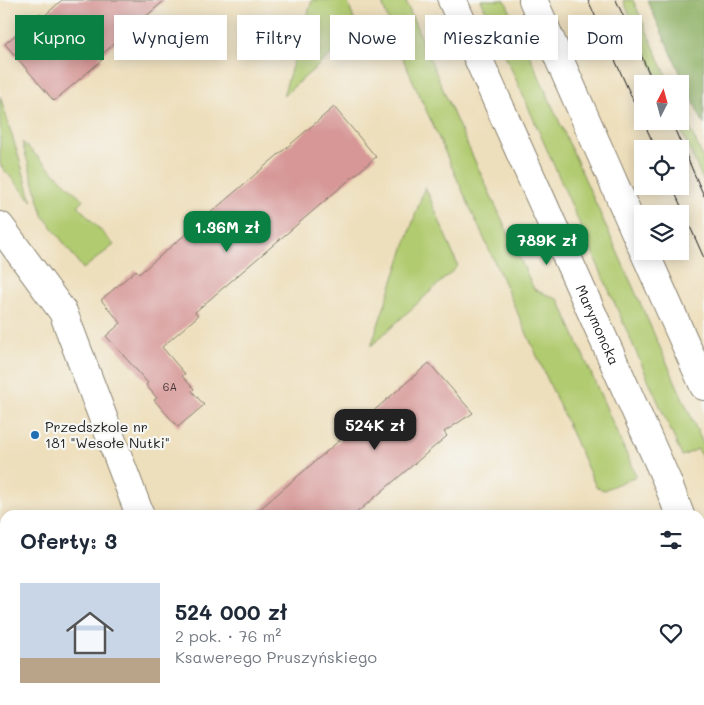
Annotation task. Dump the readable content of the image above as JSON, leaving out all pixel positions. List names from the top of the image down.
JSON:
{
  "streets": {
    "main road": ["Marymoncka"]
  },
  "places": ["Przedszkole nr 181 \"Wesołe Nutki\""],
  "house_numbers": ["6A"],
  "north": "top",
  "page": {
    "chip": [
      "Kupno",
      "Wynajem",
      "Filtry",
      "Nowe",
      "Mieszkanie",
      "Dom"
    ],
    "price": ["1.36M zł", "789K zł", "524K zł"],
    "heading": "Oferty: 3",
    "list": [
      {
        "name": "524 000 zł",
        "note": "2 pok. · 76 m² · Ksawerego Pruszyńskiego"
      }
    ]
  }
}
